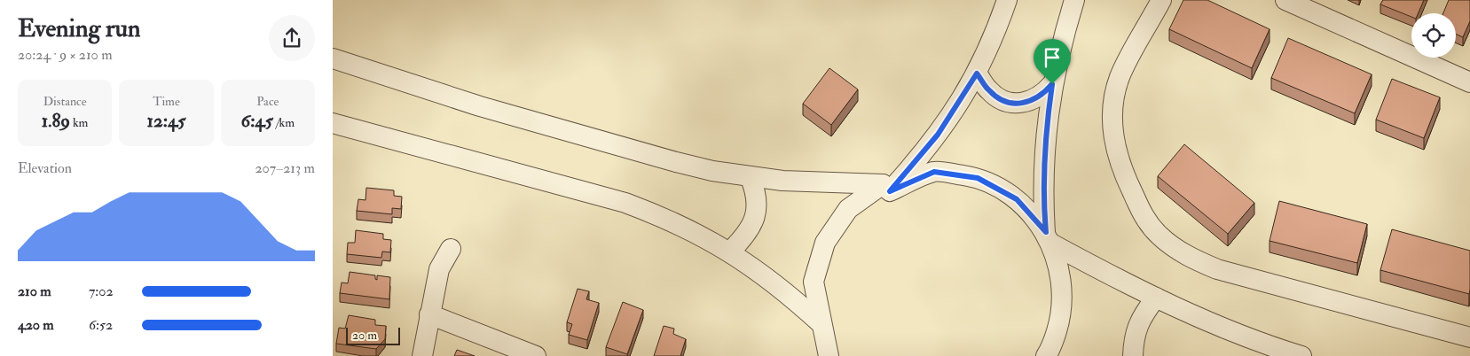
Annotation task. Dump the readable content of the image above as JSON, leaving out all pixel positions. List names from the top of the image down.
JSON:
{
  "scale_bar": "20 m",
  "page": {
    "heading": ["Evening run", "20:24 · 9 × 210 m"],
    "stats": [
      ["Distance", "1.89 km"],
      ["Time", "12:45"],
      ["Pace", "6:45 /km"]
    ],
    "chart": ["Elevation", "207–213 m"],
    "list": [
      {
        "name": "210 m",
        "note": "7:02"
      },
      {
        "name": "420 m",
        "note": "6:52"
      }
    ],
    "scale": "20 m"
  }
}
